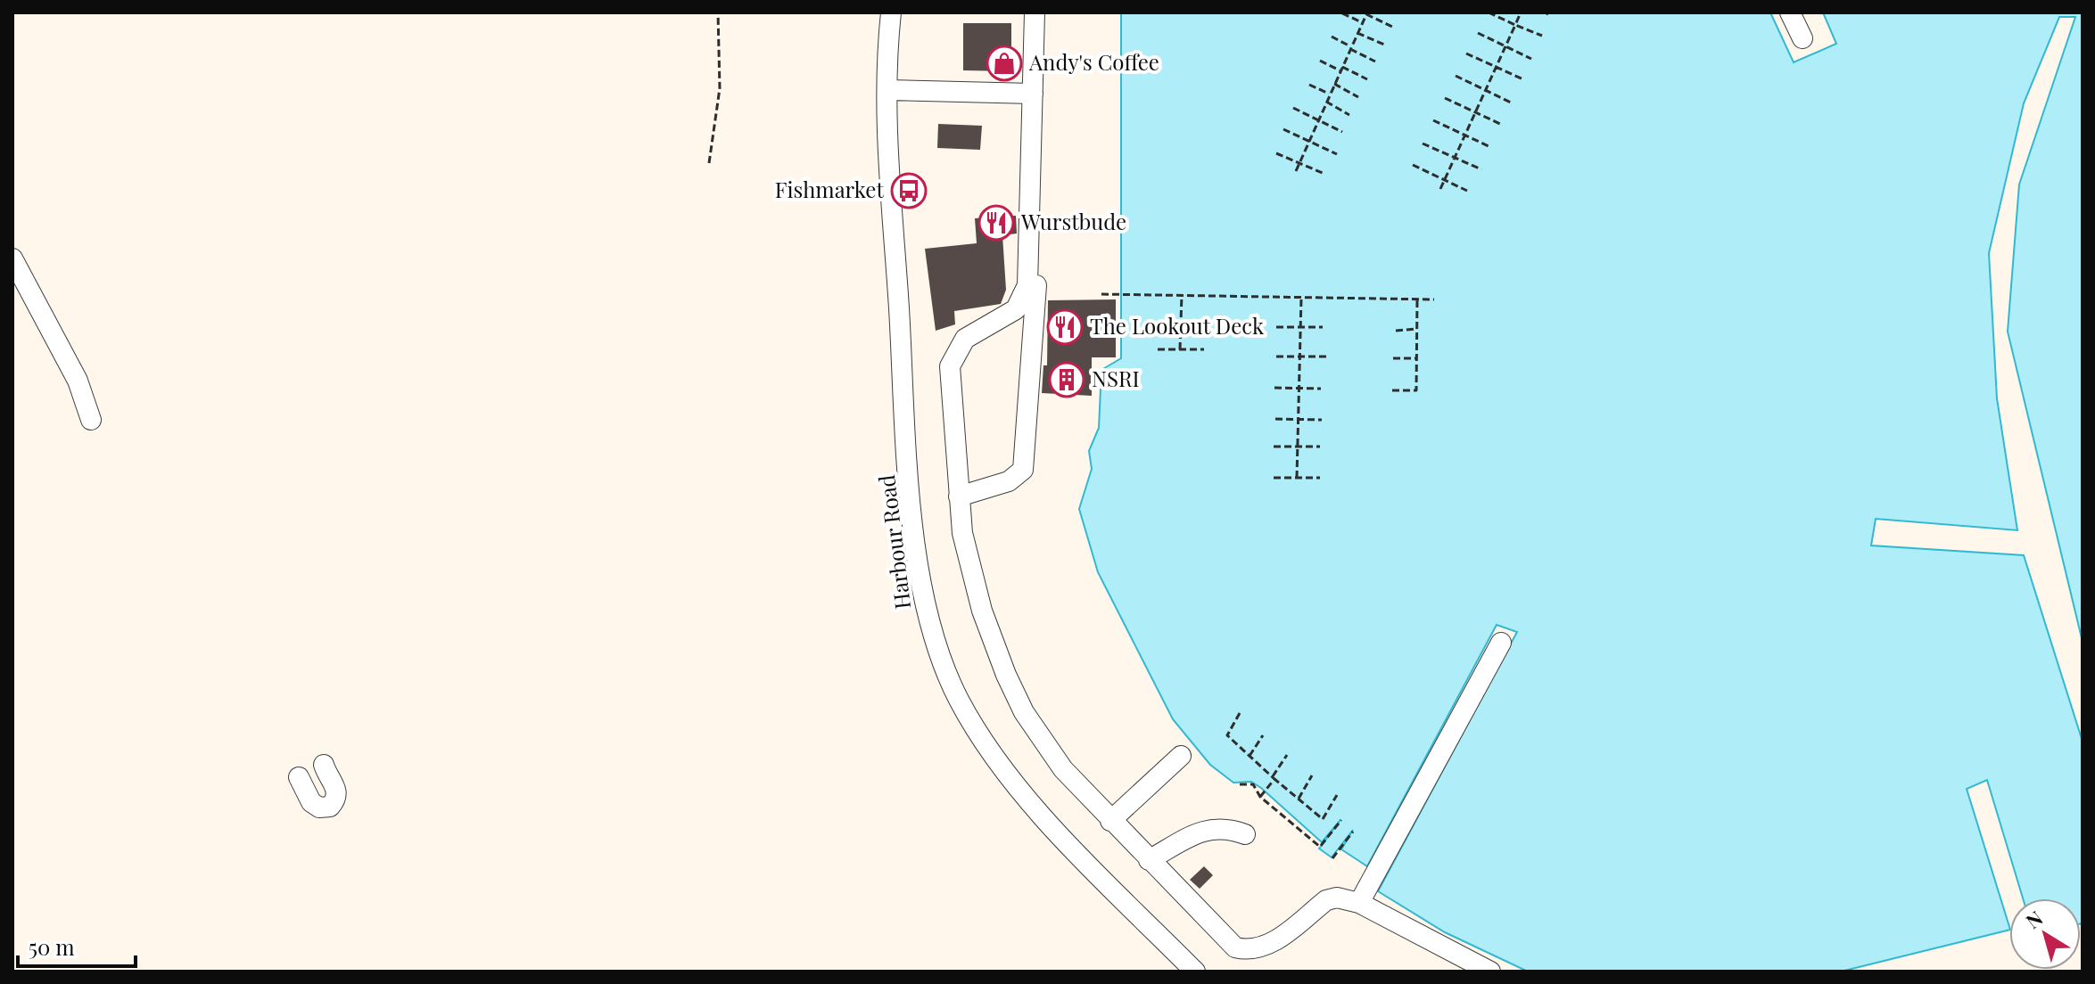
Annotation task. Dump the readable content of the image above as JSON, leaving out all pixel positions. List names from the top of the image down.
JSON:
{
  "streets": {
    "street": ["Harbour Road"]
  },
  "places": {
    "shop": ["Andy's Coffee"],
    "bus stop": ["Fishmarket"],
    "restaurant": ["Wurstbude", "The Lookout Deck"],
    "building": ["NSRI"]
  },
  "scale_bar": "50 m",
  "north": "top left"
}
